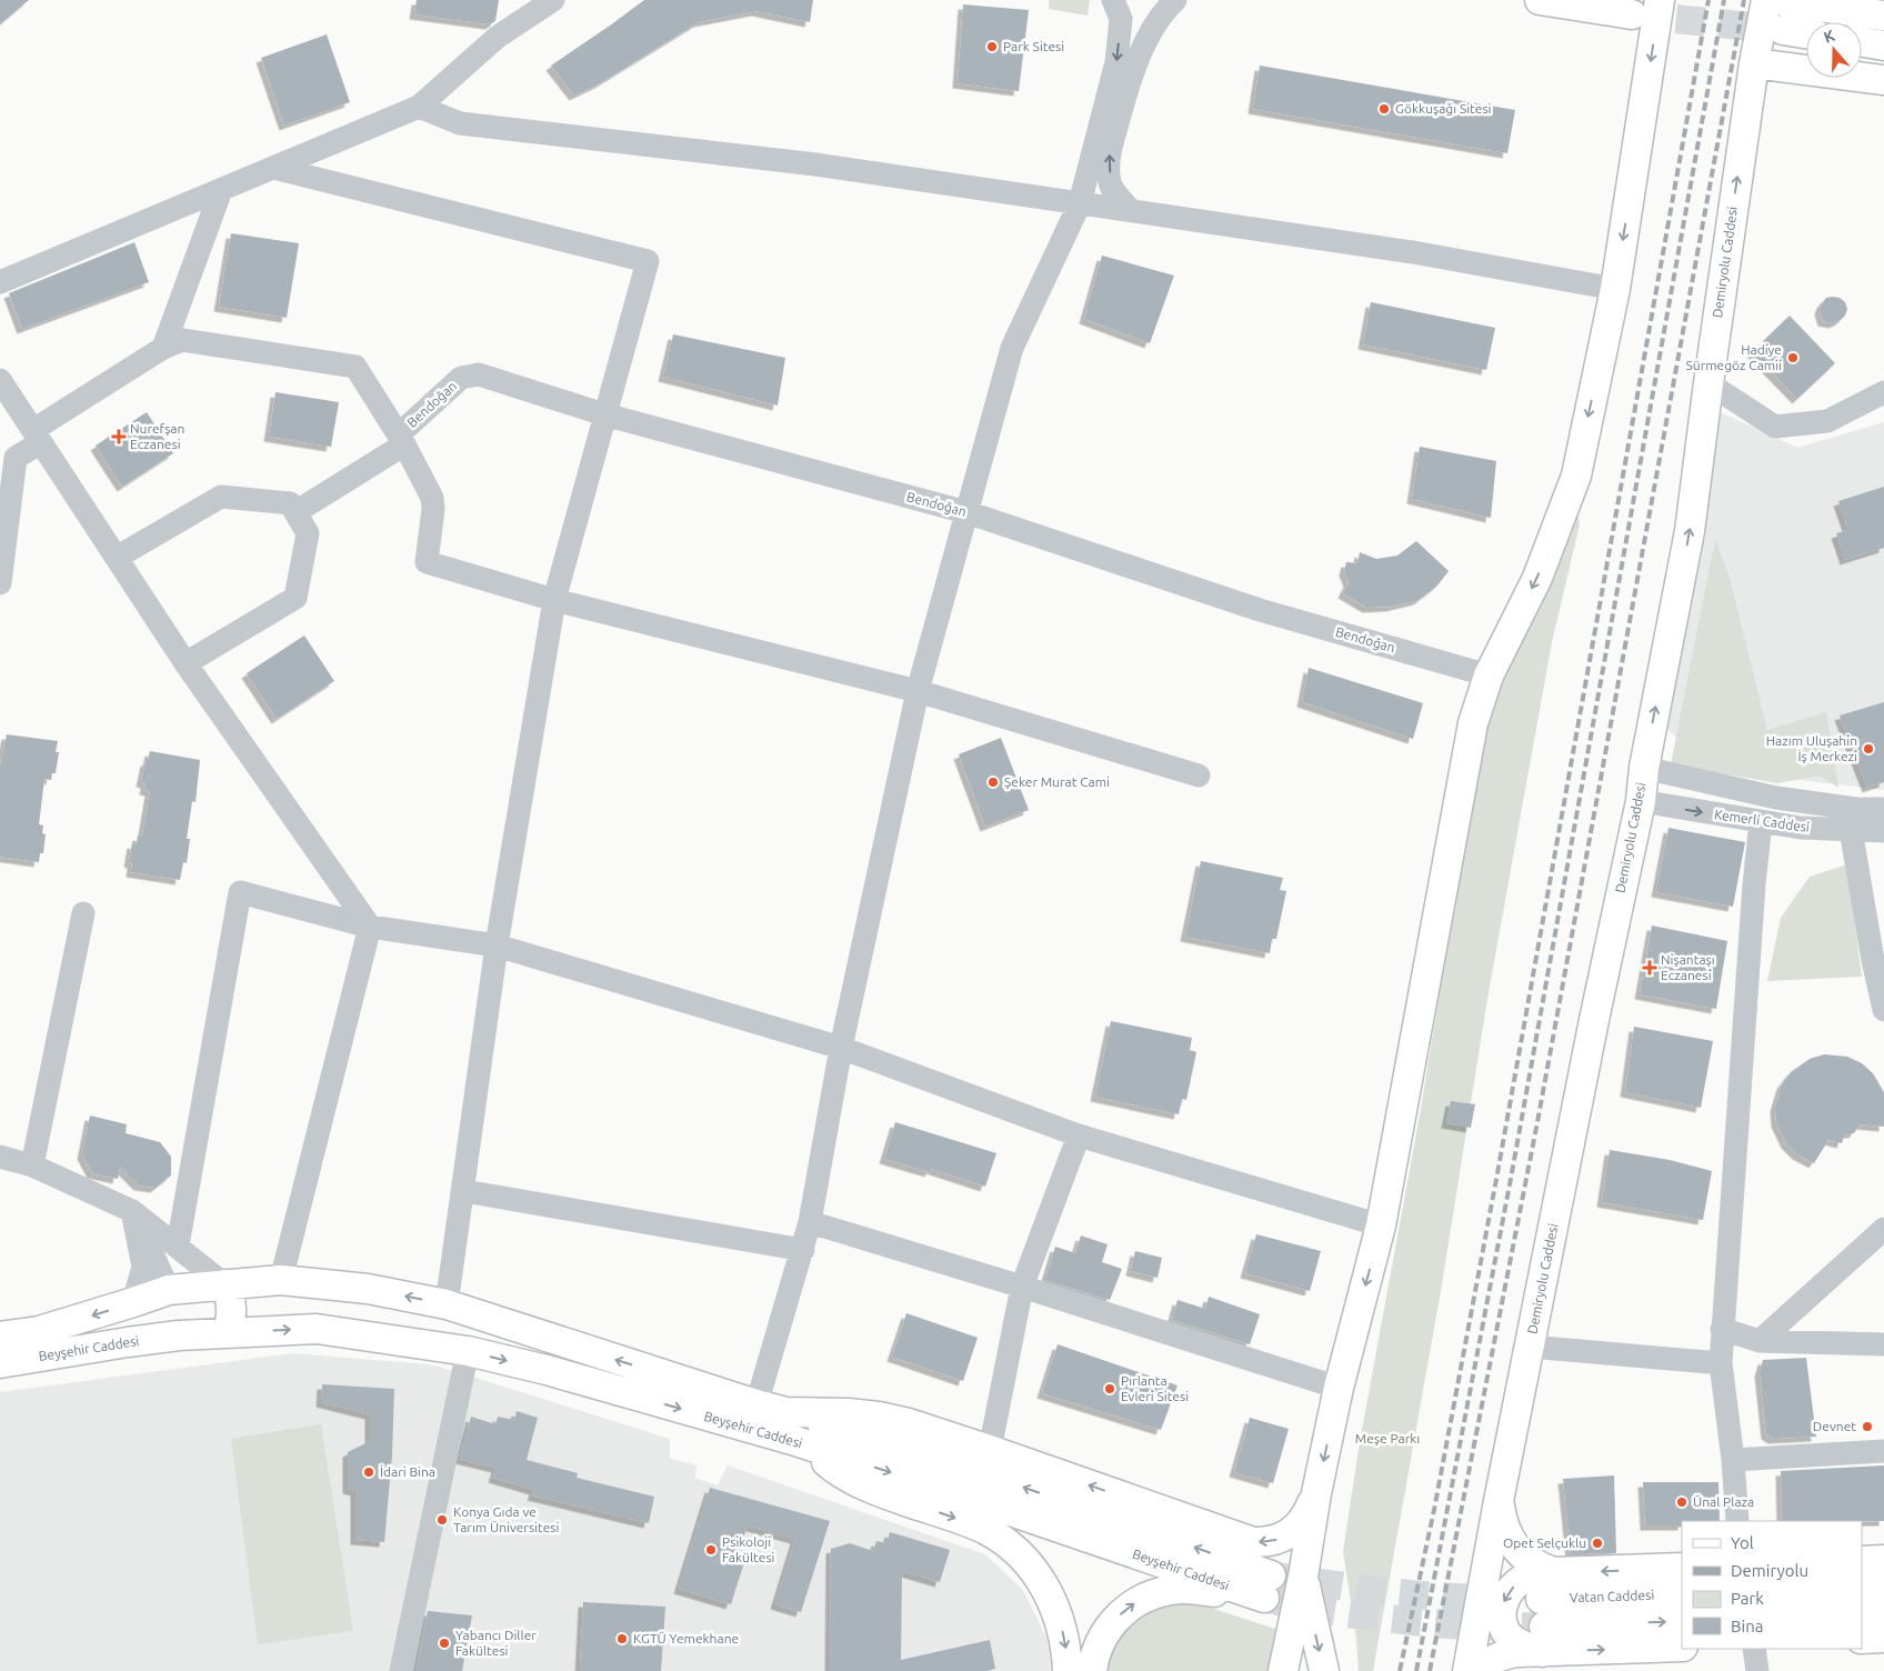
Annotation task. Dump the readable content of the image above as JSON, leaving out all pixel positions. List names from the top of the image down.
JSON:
{
  "streets": {
    "main road": ["Demiryolu Caddesi", "Beyşehir Caddesi", "Vatan Caddesi"],
    "street": ["Bendoğan", "Kemerli Caddesi"]
  },
  "crossings": [
    ["Demiryolu Caddesi", "Kemerli Caddesi"]
  ],
  "parks": ["Meşe Parkı"],
  "places": {
    "other": [
      "Park Sitesi",
      "Gökkuşağı Sitesi",
      "Hadiye Sürmegöz Camii",
      "Hazım Uluşahin İş Merkezi",
      "Şeker Murat Cami",
      "Pırlanta Evleri Sitesi",
      "Devnet",
      "İdari Bina",
      "Ünal Plaza",
      "Konya Gıda ve Tarım Üniversitesi",
      "Opet Selçuklu",
      "Psikoloji Fakültesi",
      "KGTÜ Yemekhane",
      "Yabancı Diller Fakültesi"
    ],
    "health": ["Nurefşan Eczanesi", "Nişantaşı Eczanesi"]
  },
  "legend": [
    "Yol",
    "Demiryolu",
    "Park",
    "Bina"
  ],
  "north": "top"
}
